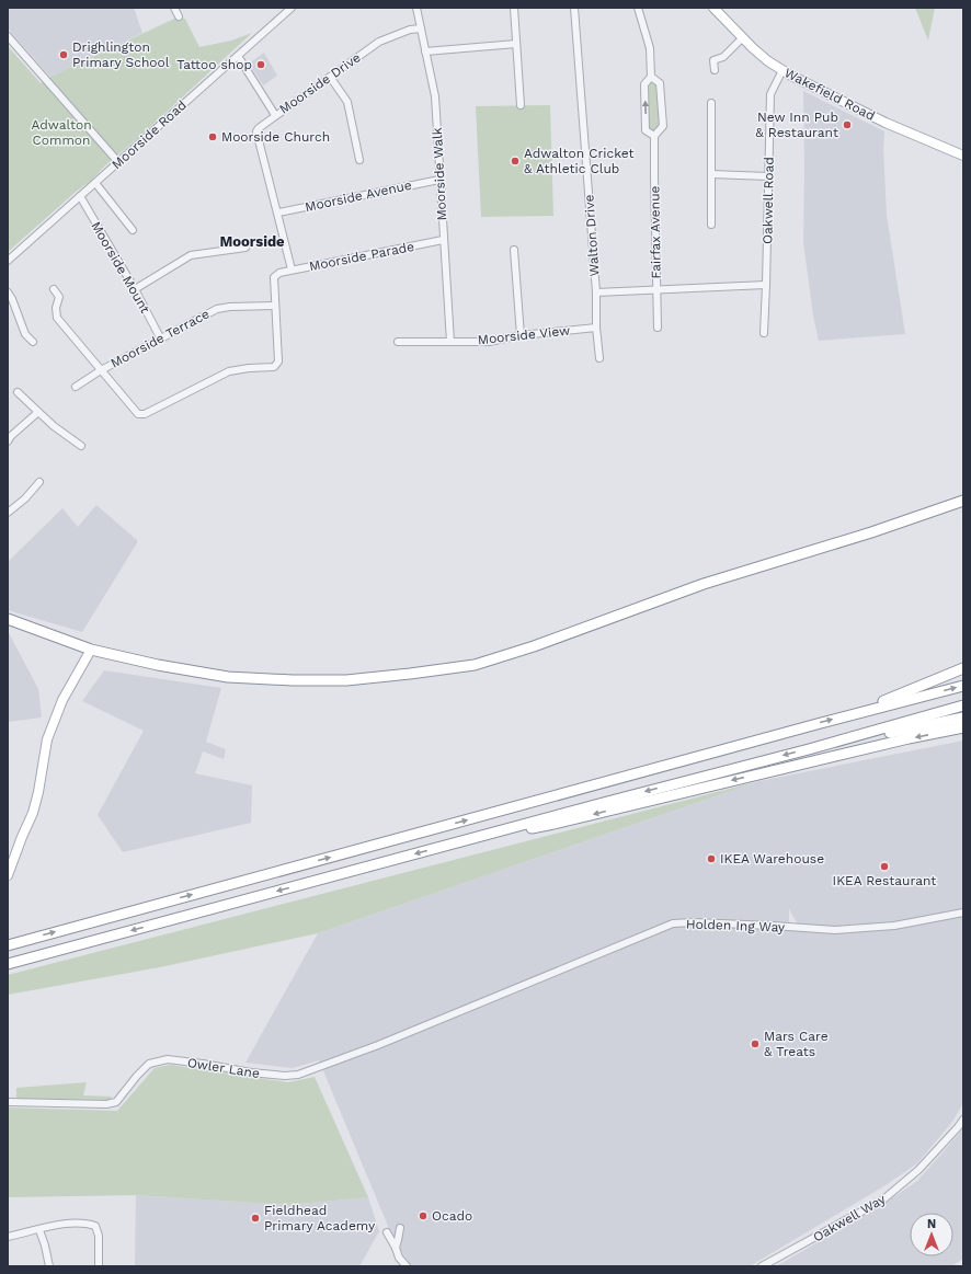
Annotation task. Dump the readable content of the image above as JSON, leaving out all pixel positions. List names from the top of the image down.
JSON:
{
  "streets": {
    "main road": ["Wakefield Road"],
    "street": [
      "Moorside Drive",
      "Moorside Road",
      "Moorside Walk",
      "Moorside Avenue",
      "Oakwell Road",
      "Fairfax Avenue",
      "Walton Drive",
      "Moorside Parade",
      "Moorside Mount",
      "Moorside View",
      "Moorside Terrace",
      "Holden Ing Way",
      "Owler Lane",
      "Oakwell Way"
    ]
  },
  "crossings": [
    ["Moorside Drive", "Moorside Walk"],
    ["Moorside Drive", "Moorside Avenue"],
    ["Moorside Drive", "Moorside Parade"],
    ["Wakefield Road", "Oakwell Road"],
    ["Moorside Road", "Moorside Mount"],
    ["Moorside Walk", "Moorside Avenue"],
    ["Moorside Walk", "Moorside Parade"],
    ["Moorside Walk", "Moorside View"],
    ["Walton Drive", "Moorside View"],
    ["Moorside Parade", "Moorside Terrace"],
    ["Moorside Mount", "Moorside Terrace"],
    ["Holden Ing Way", "Owler Lane"]
  ],
  "districts": ["Moorside"],
  "parks": ["Adwalton Common"],
  "places": [
    "Drighlington Primary School",
    "Tattoo shop",
    "New Inn Pub & Restaurant",
    "Moorside Church",
    "Adwalton Cricket & Athletic Club",
    "IKEA Warehouse",
    "IKEA Restaurant",
    "Mars Care & Treats",
    "Ocado",
    "Fieldhead Primary Academy"
  ],
  "north": "top"
}
